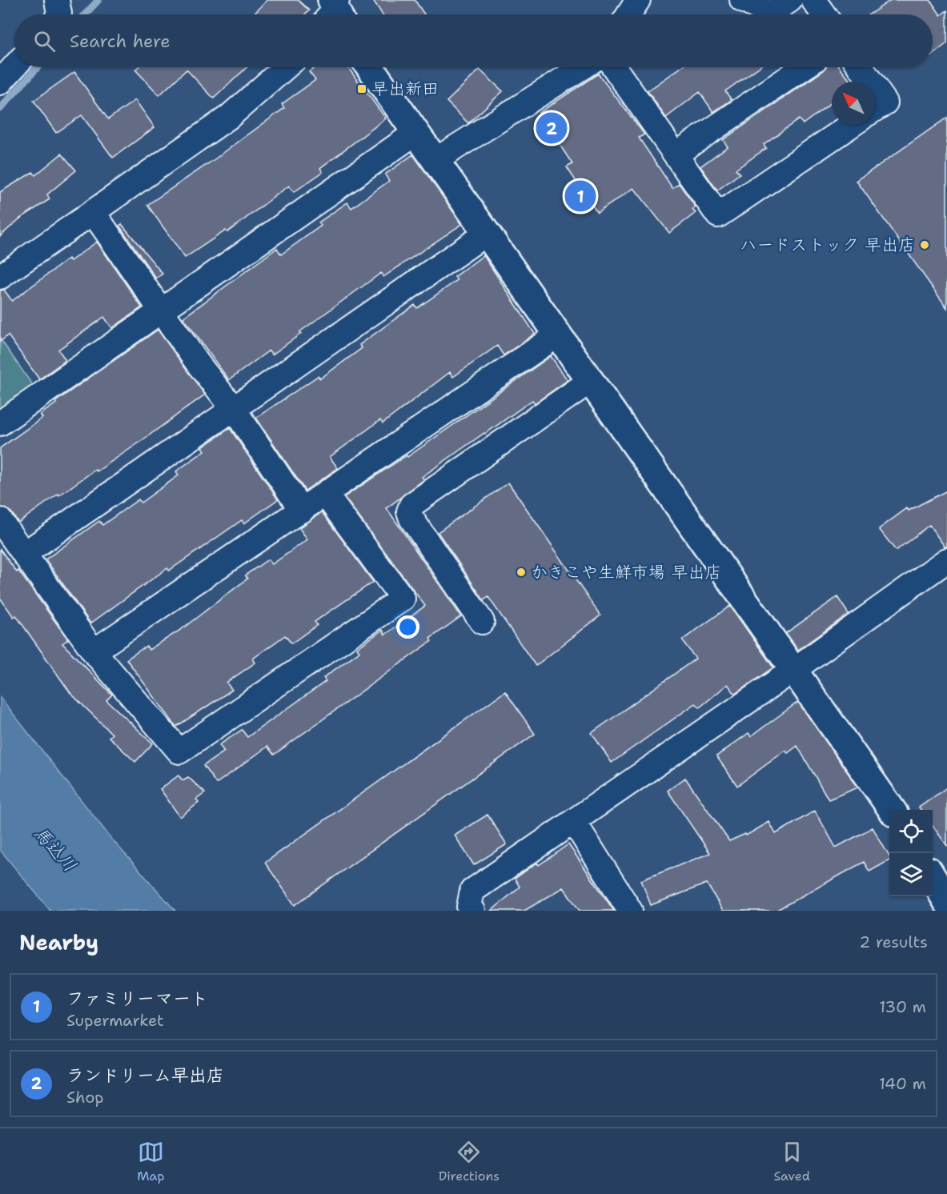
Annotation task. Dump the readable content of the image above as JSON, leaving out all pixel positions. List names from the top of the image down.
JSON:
{
  "water": ["馬込川"],
  "places": {
    "transit": ["早出新田"],
    "other": ["ハードストック 早出店", "かきこや生鮮市場 早出店"]
  },
  "north": "top left",
  "page": {
    "search": "Search here",
    "pins": ["2", "1"],
    "heading": ["Nearby", "2 results"],
    "list": [
      {
        "mark": "1",
        "name": "ファミリーマート",
        "note": "Supermarket",
        "value": "130 m"
      },
      {
        "mark": "2",
        "name": "ランドリーム早出店",
        "note": "Shop",
        "value": "140 m"
      }
    ],
    "nav": ["Map", "Directions", "Saved"]
  }
}
